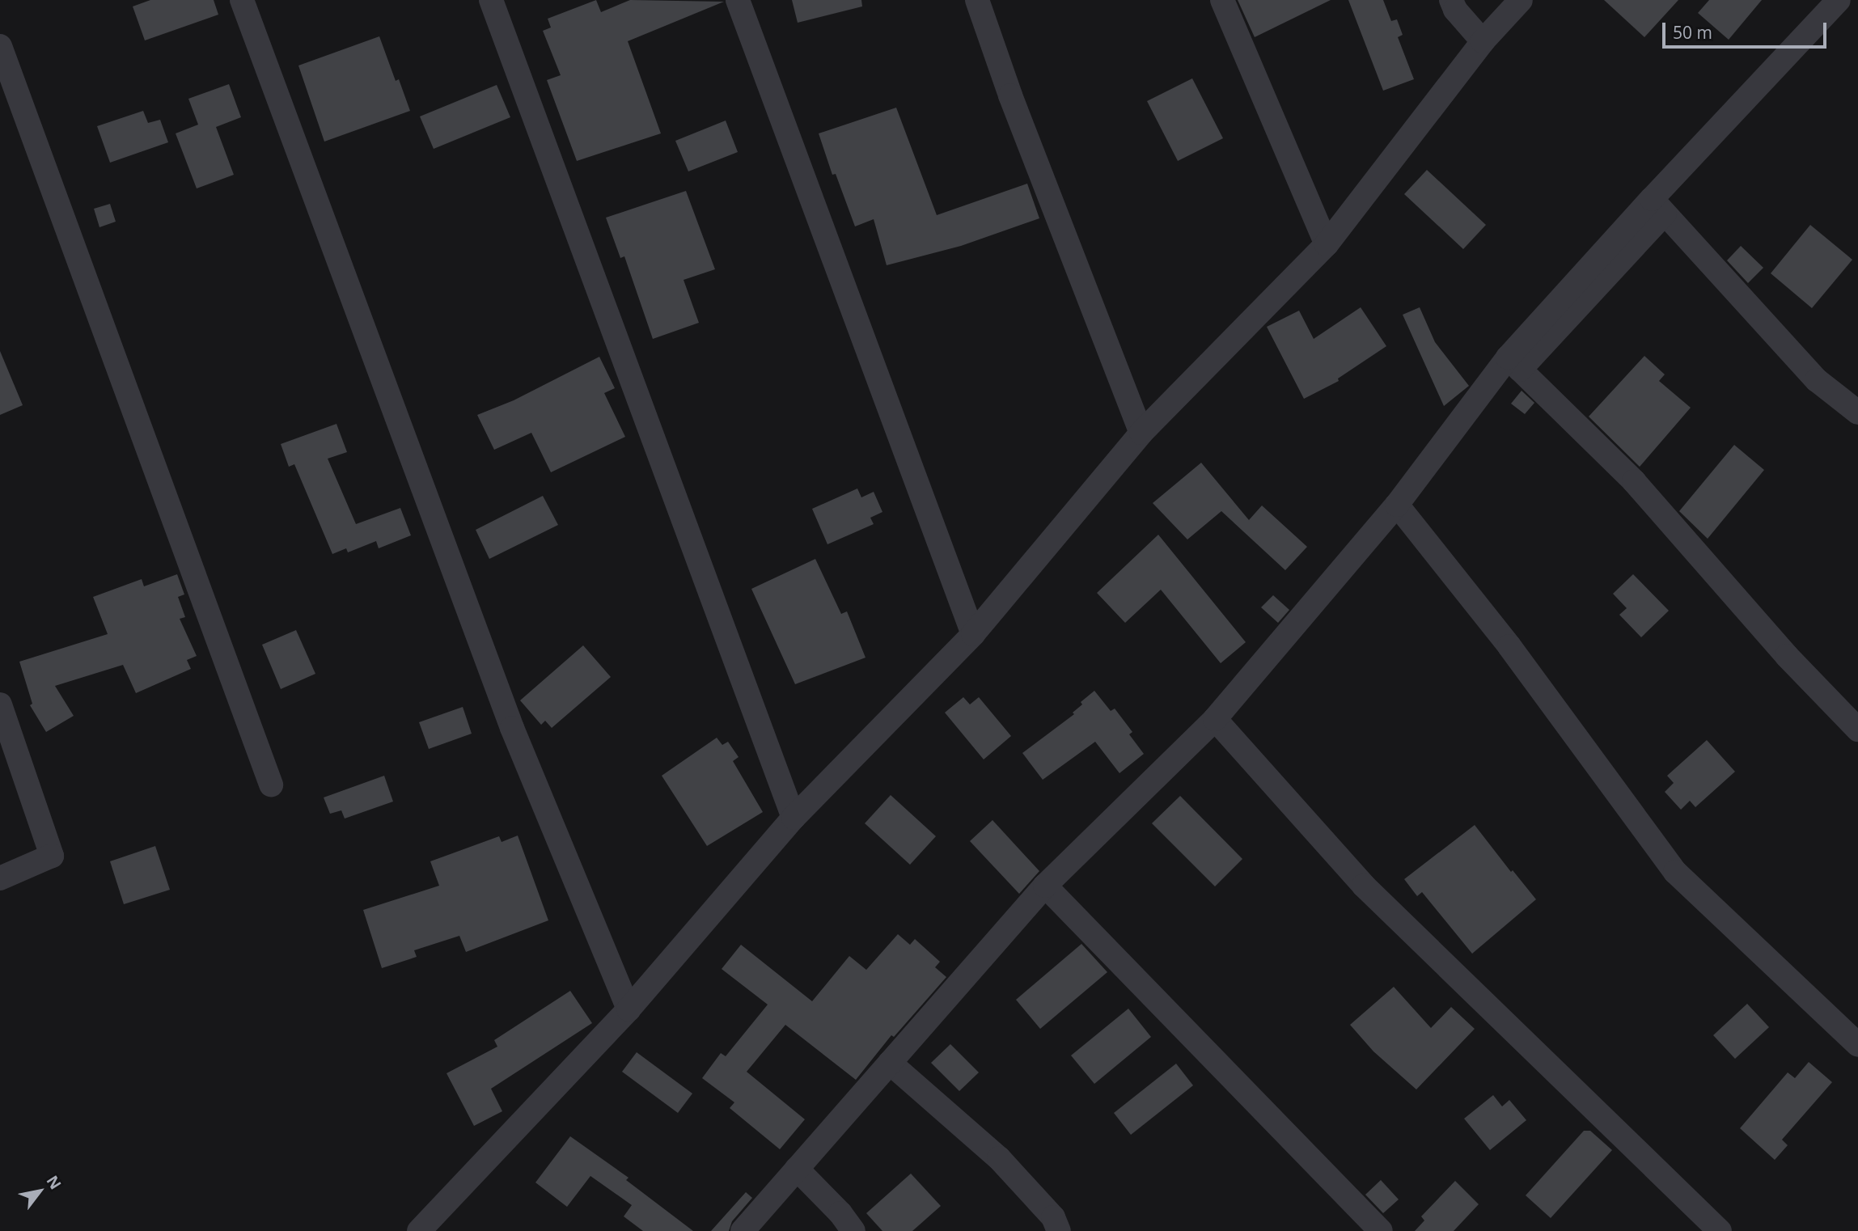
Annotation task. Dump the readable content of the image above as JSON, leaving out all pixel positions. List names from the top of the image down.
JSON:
{
  "scale_bar": "50 m",
  "north": "top right"
}
